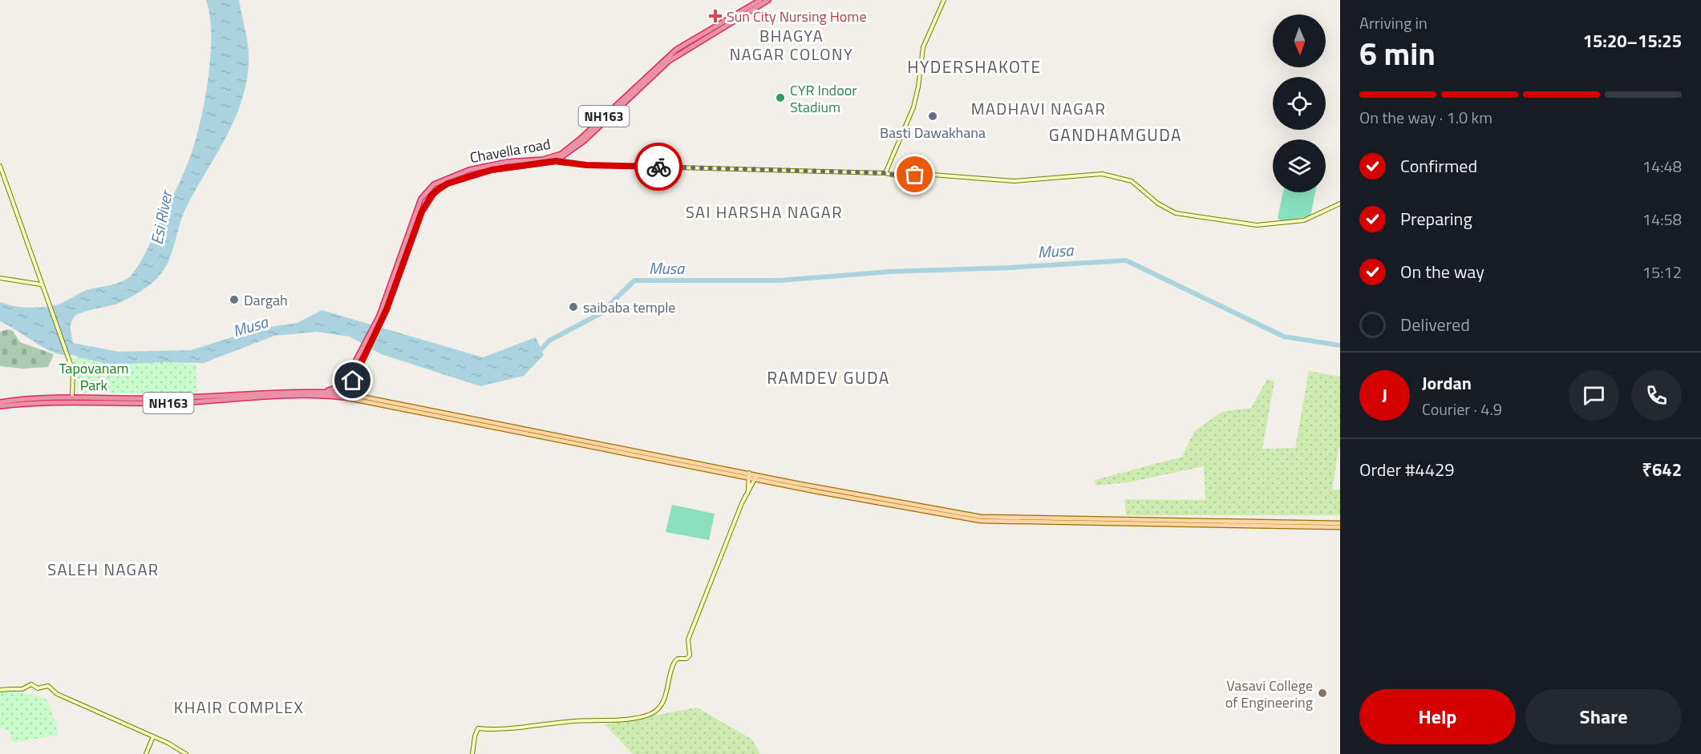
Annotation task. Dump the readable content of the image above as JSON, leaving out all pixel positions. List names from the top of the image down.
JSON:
{
  "streets": {
    "highway": ["NH163", "Chavella road"]
  },
  "crossings": [
    ["NH163", "Chavella road"]
  ],
  "districts": [
    "BHAGYA NAGAR COLONY",
    "HYDERSHAKOTE",
    "MADHAVI NAGAR",
    "GANDHAMGUDA",
    "SAI HARSHA NAGAR",
    "RAMDEV GUDA",
    "SALEH NAGAR",
    "KHAIR COMPLEX"
  ],
  "water": ["Esi River", "Musa"],
  "parks": ["Tapovanam Park"],
  "places": {
    "health": ["Sun City Nursing Home"],
    "other": [
      "CYR Indoor Stadium",
      "Basti Dawakhana",
      "Dargah",
      "saibaba temple",
      "Vasavi College of Engineering"
    ]
  },
  "north": "bottom",
  "page": {
    "heading": ["6 min", "Arriving in", "15:20–15:25"],
    "panel": [
      "Jordan",
      "Courier · 4.9",
      "Order #4429",
      "₹642"
    ],
    "bar": "On the way · 1.0 km",
    "list": [
      ["Confirmed", "14:48"],
      ["Preparing", "14:58"],
      ["On the way", "15:12"],
      "Delivered"
    ],
    "round": "J",
    "buttons": ["Help", "Share"]
  }
}
